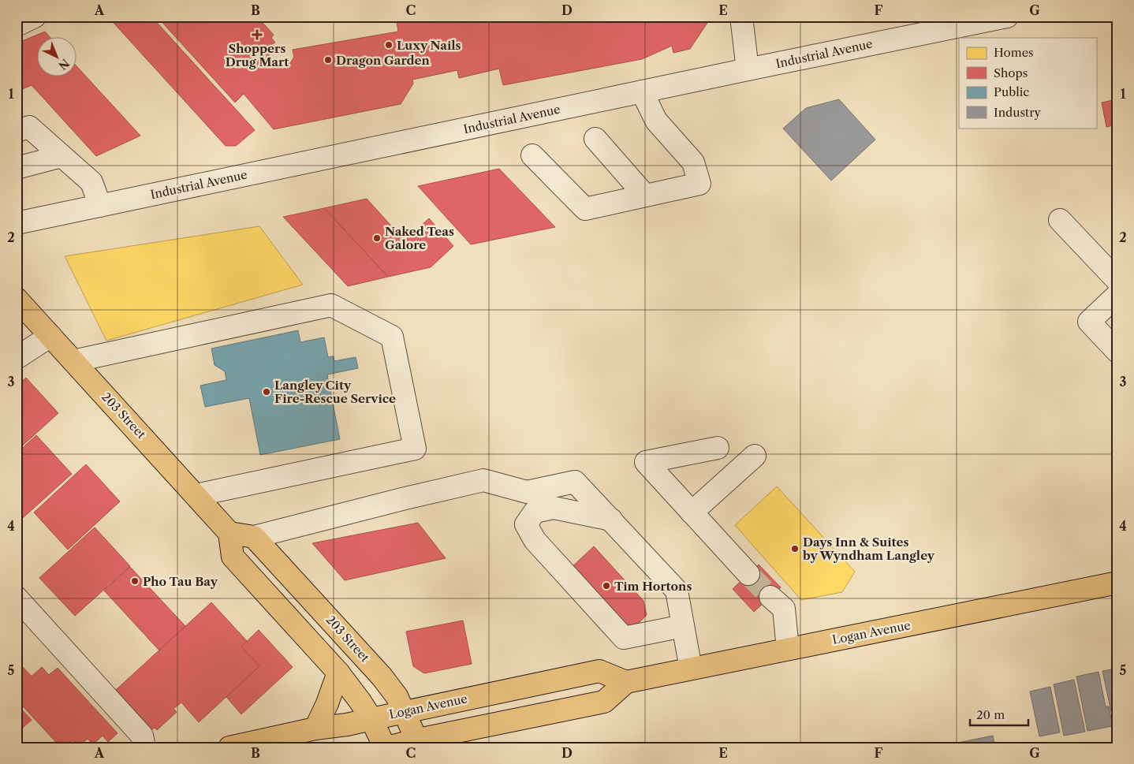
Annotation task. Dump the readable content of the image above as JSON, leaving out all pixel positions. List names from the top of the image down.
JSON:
{
  "streets": {
    "main road": ["203 Street", "Logan Avenue"],
    "street": ["Industrial Avenue"]
  },
  "crossings": [
    ["203 Street", "Logan Avenue"]
  ],
  "places": {
    "health": ["Shoppers Drug Mart"],
    "other": [
      "Luxy Nails",
      "Dragon Garden",
      "Naked Teas Galore",
      "Langley City Fire-Rescue Service",
      "Days Inn & Suites by Wyndham Langley",
      "Pho Tau Bay",
      "Tim Hortons"
    ]
  },
  "legend": [
    "Homes",
    "Shops",
    "Public",
    "Industry"
  ],
  "scale_bar": "20 m",
  "north": "bottom right",
  "grid": {
    "columns": [
      "A",
      "B",
      "C",
      "D",
      "E",
      "F",
      "G"
    ],
    "rows": [
      "1",
      "2",
      "3",
      "4",
      "5"
    ]
  }
}
